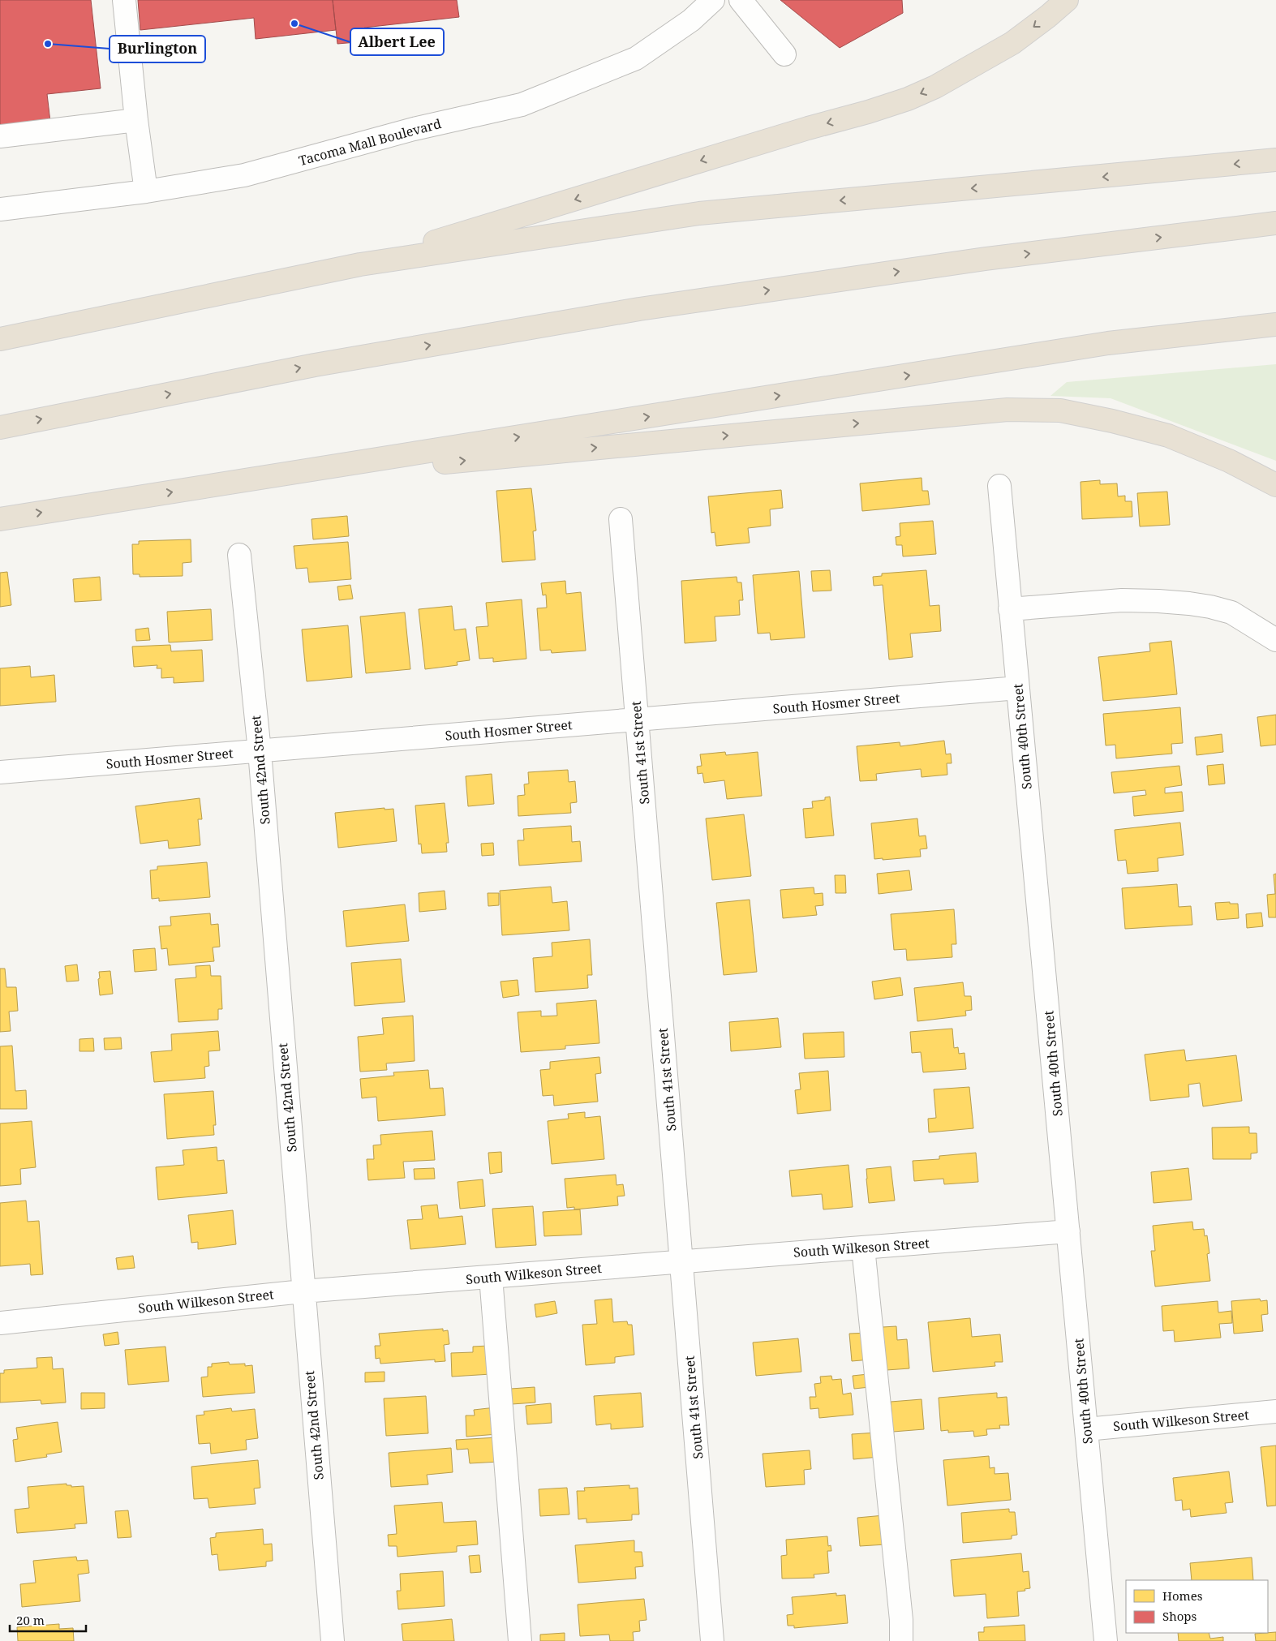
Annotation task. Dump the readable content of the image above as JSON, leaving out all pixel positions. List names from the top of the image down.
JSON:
{
  "streets": {
    "street": [
      "Tacoma Mall Boulevard",
      "South Hosmer Street",
      "South 40th Street",
      "South 41st Street",
      "South 42nd Street",
      "South Wilkeson Street"
    ]
  },
  "crossings": [
    ["South Hosmer Street", "South 40th Street"],
    ["South Hosmer Street", "South 41st Street"],
    ["South Hosmer Street", "South 42nd Street"],
    ["South 40th Street", "South Wilkeson Street"],
    ["South 41st Street", "South Wilkeson Street"],
    ["South 42nd Street", "South Wilkeson Street"]
  ],
  "places": ["Albert Lee", "Burlington"],
  "legend": ["Homes", "Shops"],
  "scale_bar": "20 m"
}
